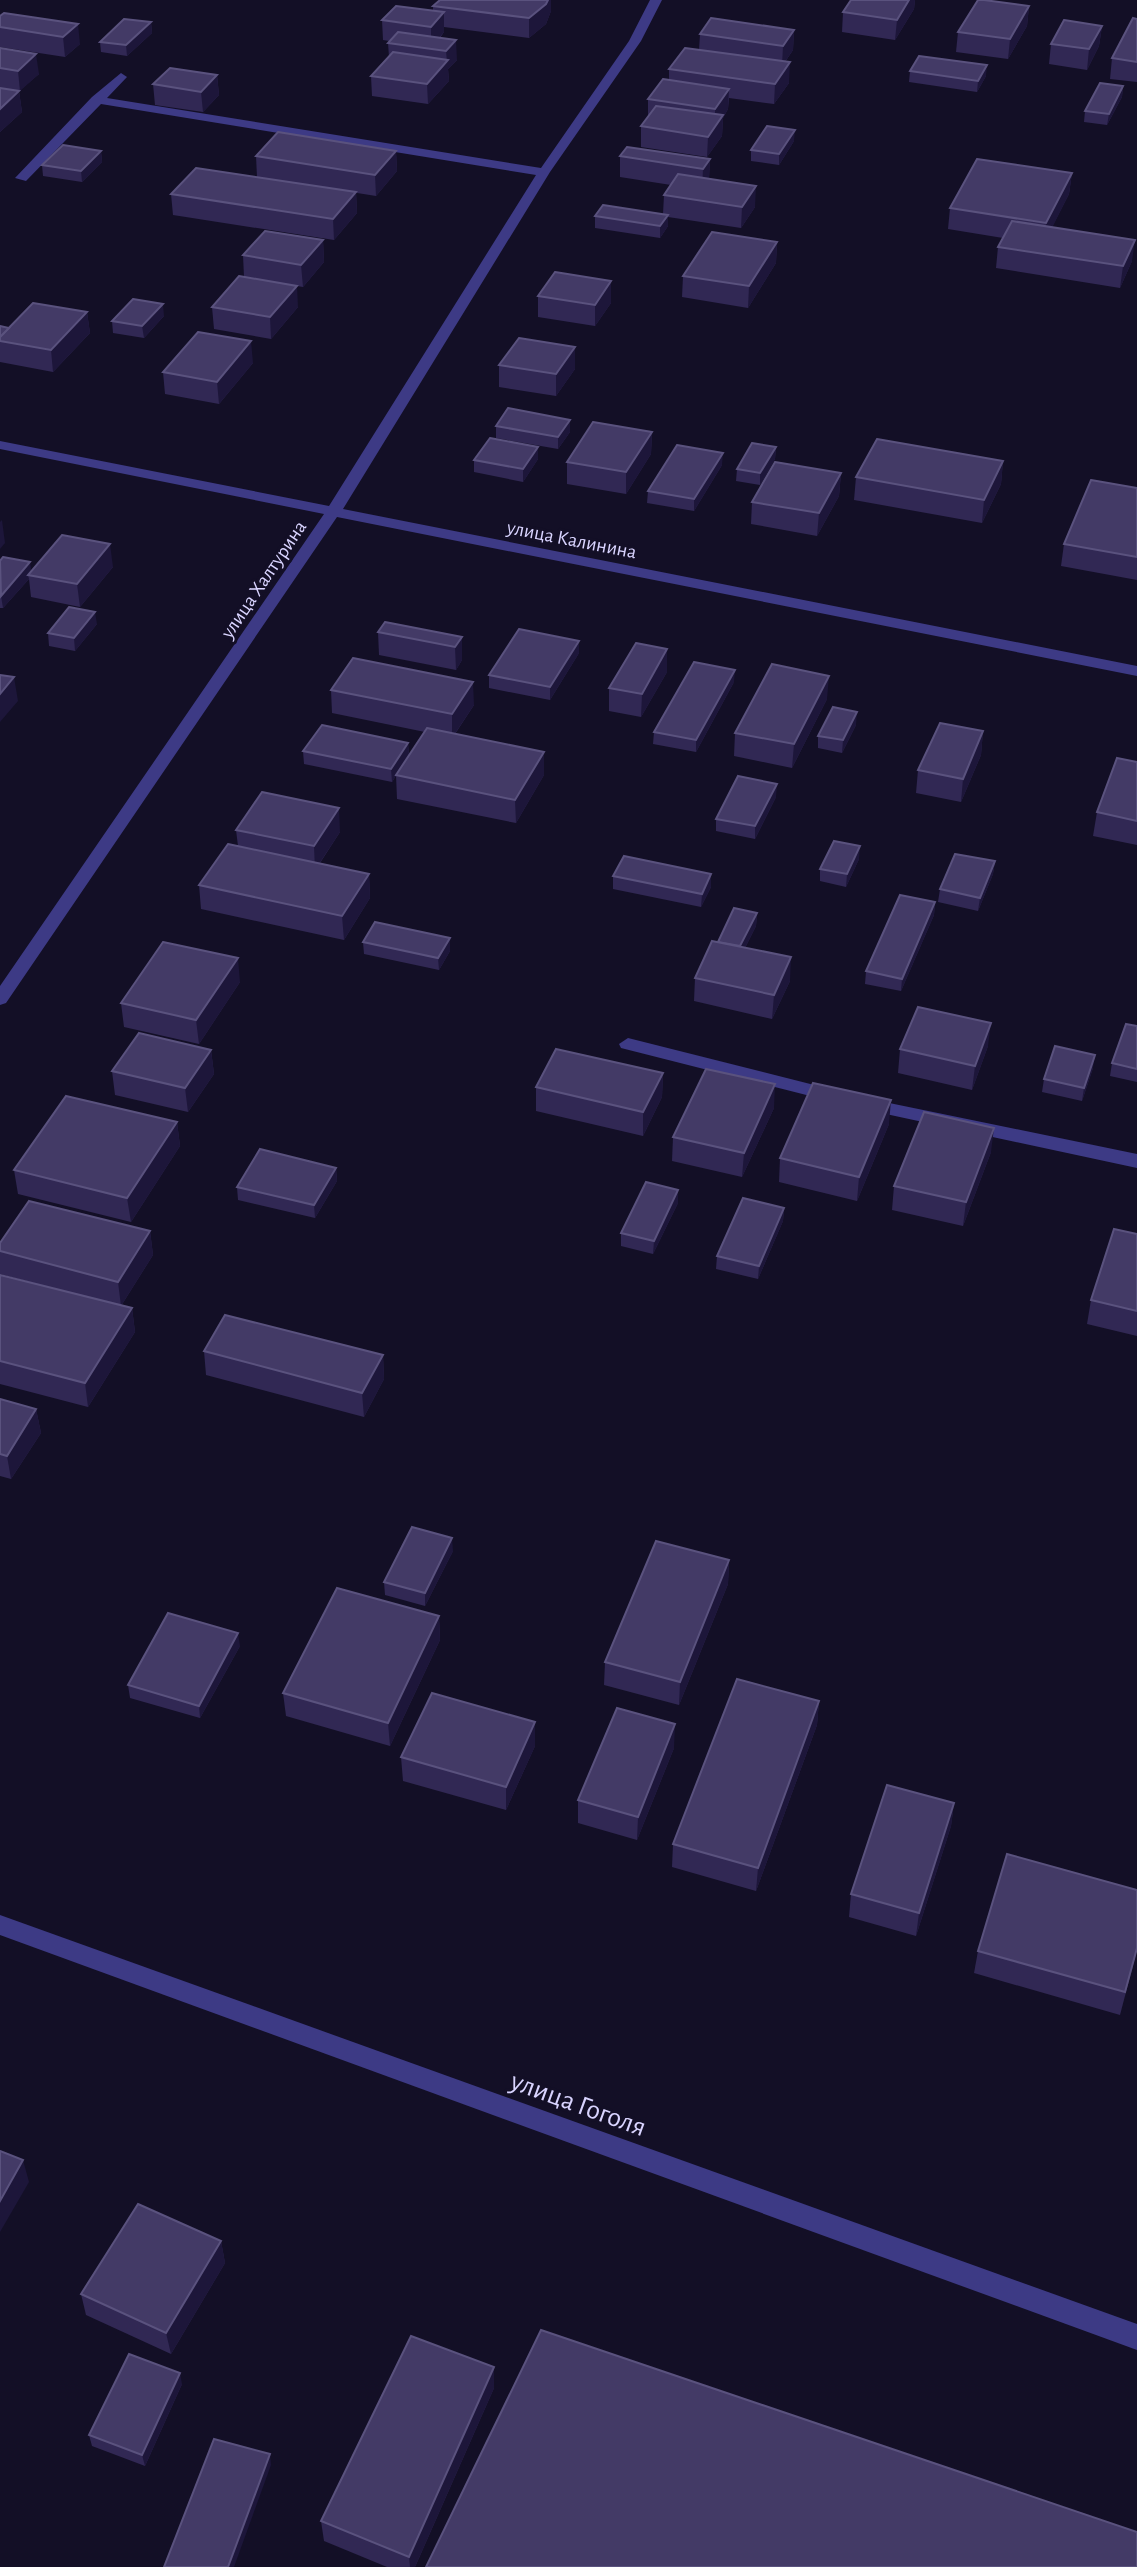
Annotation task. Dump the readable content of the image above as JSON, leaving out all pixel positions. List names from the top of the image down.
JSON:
{
  "streets": {
    "street": ["улица Калинина", "улица Халтурина", "улица Гоголя"]
  },
  "crossings": [
    ["улица Калинина", "улица Халтурина"]
  ]
}
